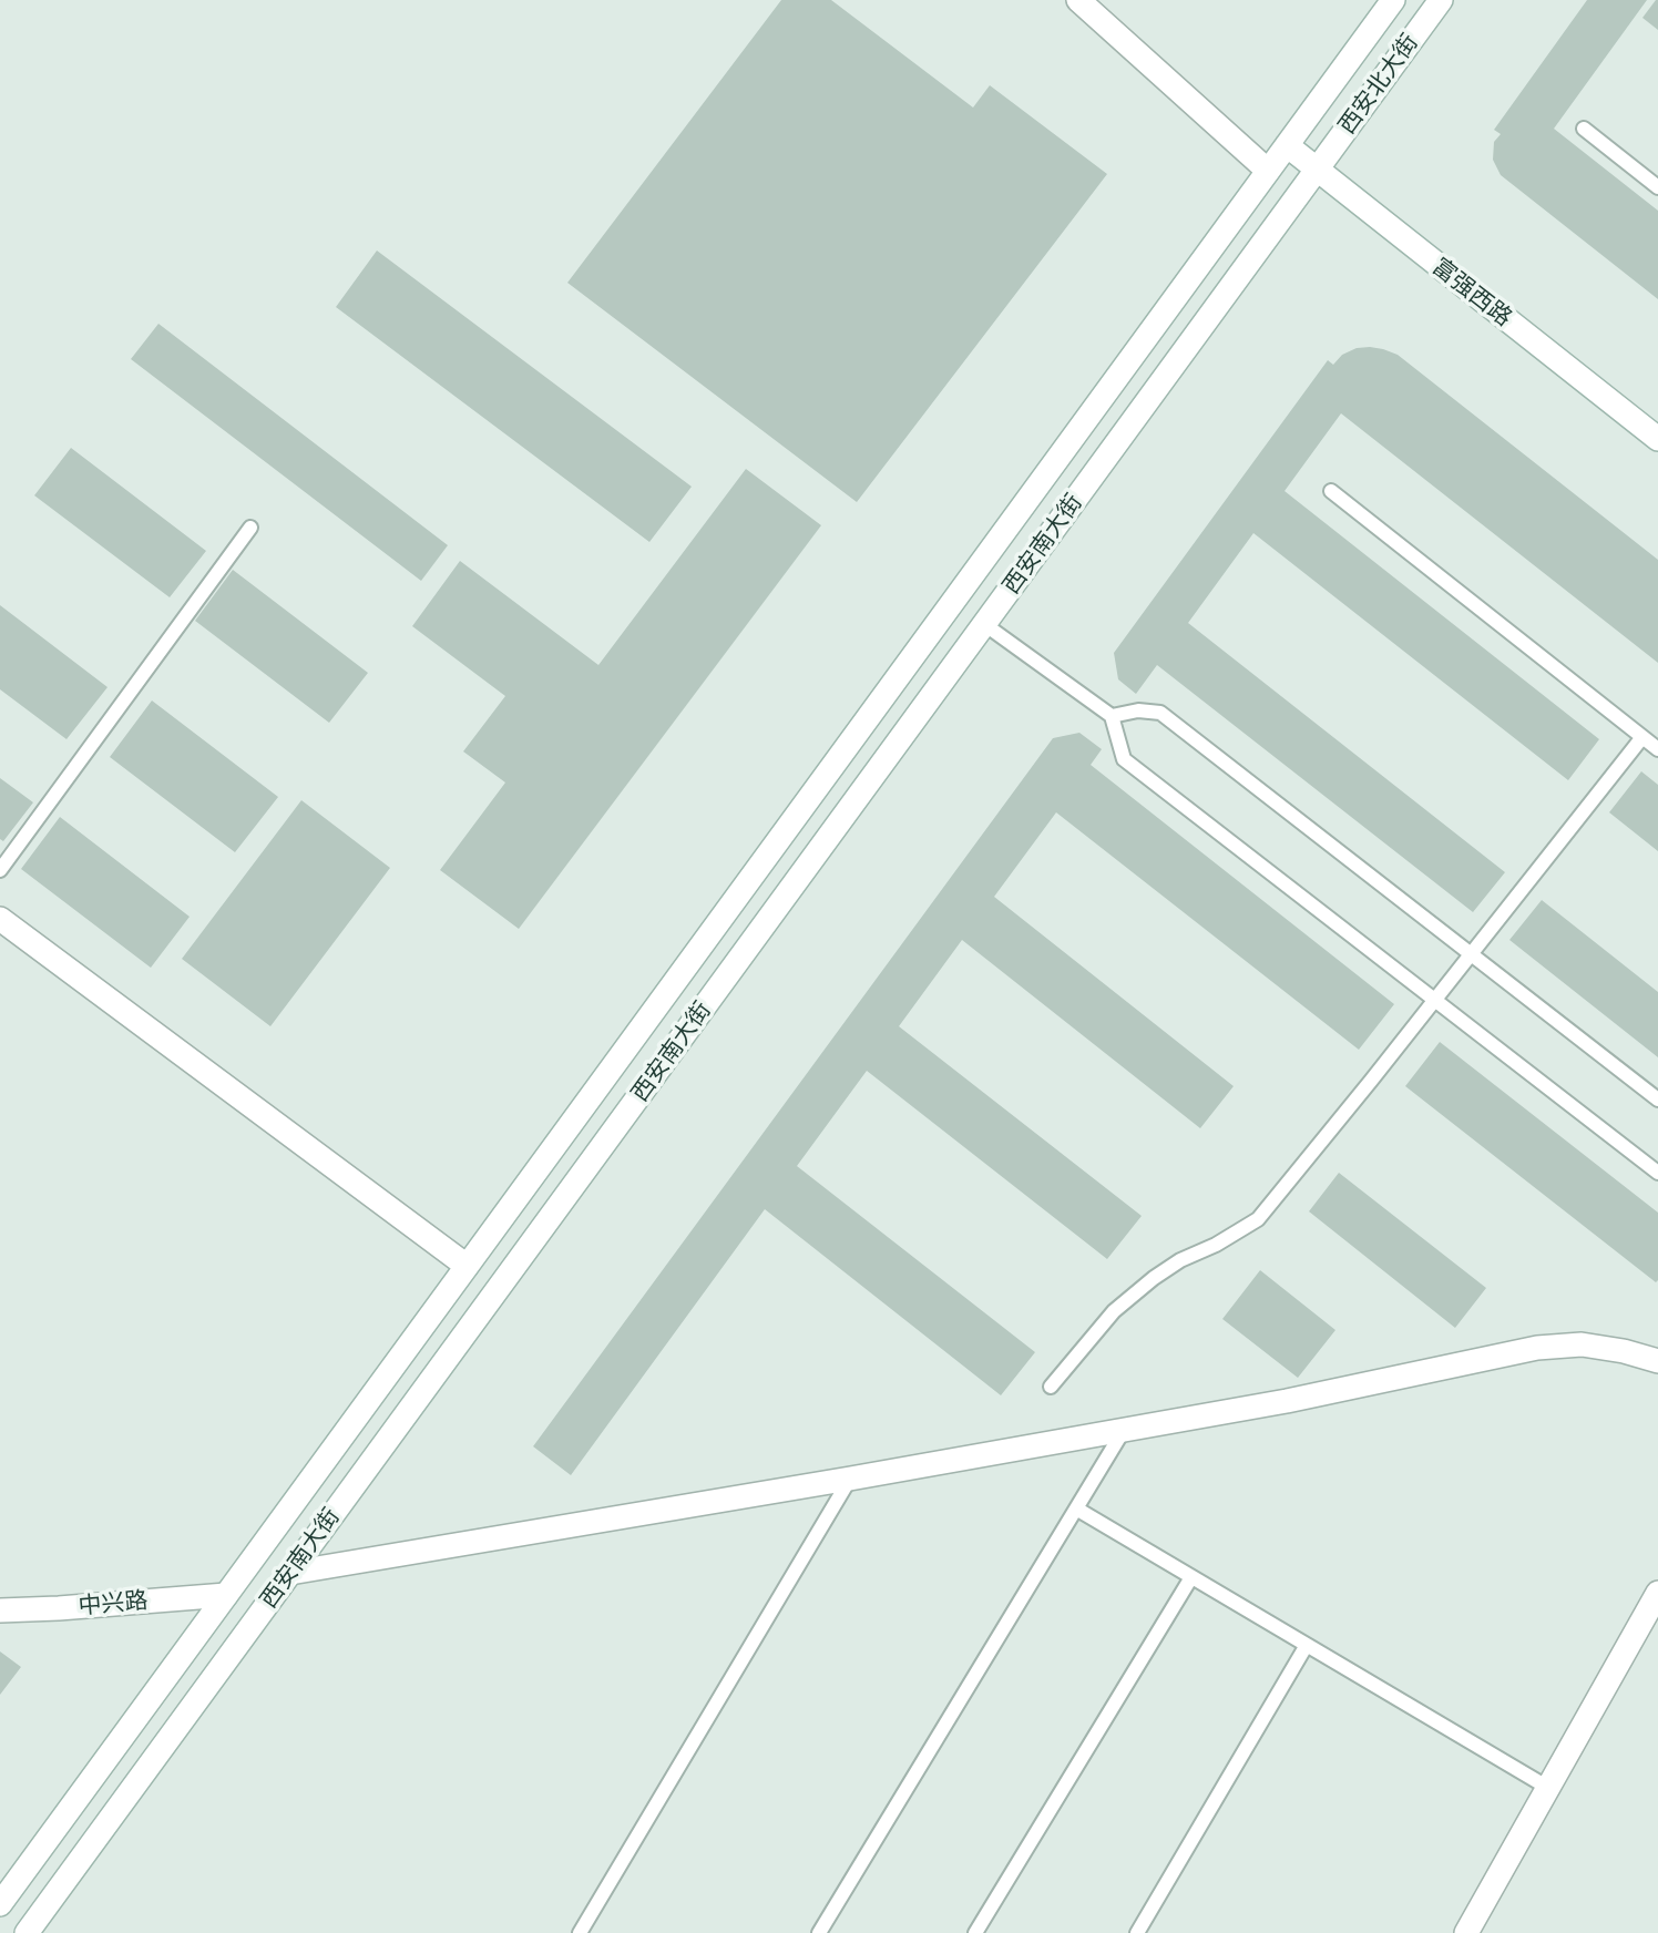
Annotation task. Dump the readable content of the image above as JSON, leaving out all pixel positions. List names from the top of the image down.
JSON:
{
  "streets": {
    "main road": [
      "西安北大街",
      "富强西路",
      "西安南大街",
      "中兴路"
    ]
  },
  "crossings": [
    ["西安北大街", "富强西路"],
    ["西安北大街", "西安南大街"],
    ["富强西路", "西安南大街"],
    ["西安南大街", "中兴路"]
  ]
}
